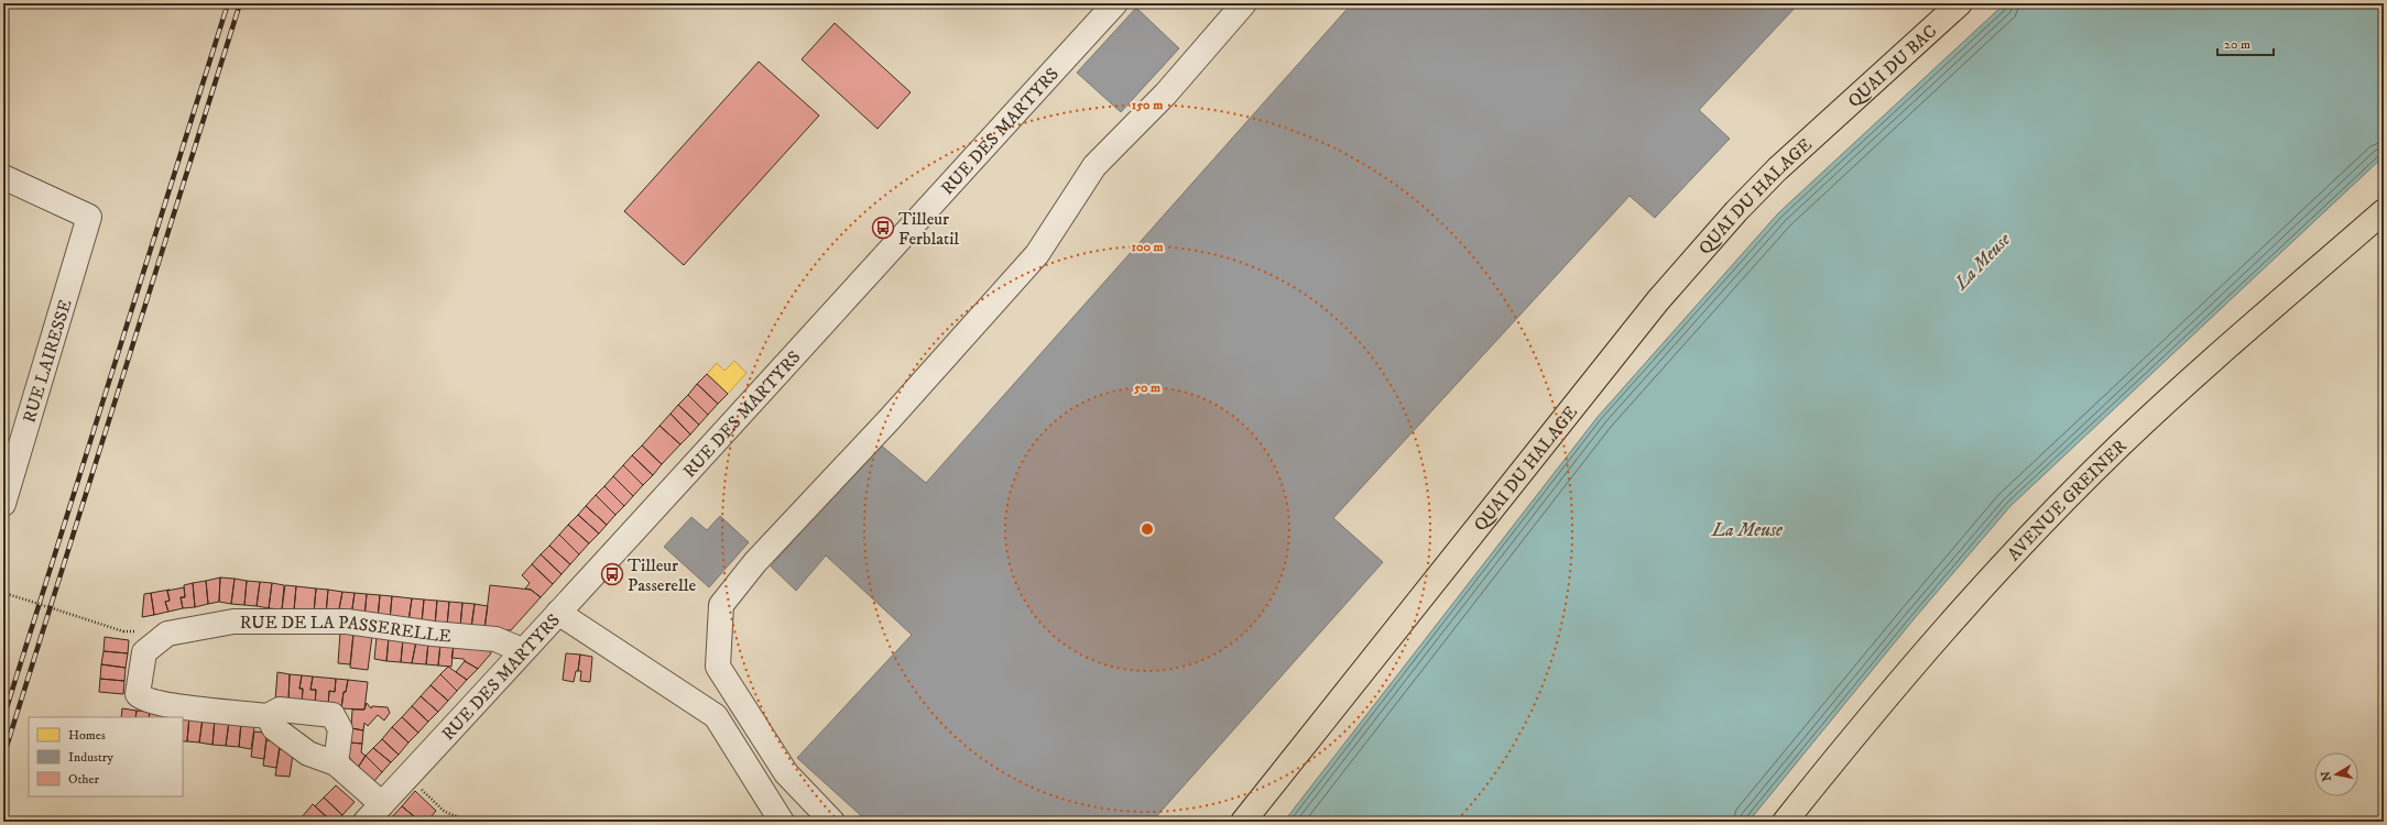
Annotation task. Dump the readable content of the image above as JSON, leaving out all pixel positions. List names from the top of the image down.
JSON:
{
  "streets": {
    "main road": ["QUAI DU BAC", "QUAI DU HALAGE", "AVENUE GREINER"],
    "street": ["RUE DES MARTYRS", "RUE LAIRESSE", "RUE DE LA PASSERELLE"]
  },
  "crossings": [
    ["QUAI DU BAC", "QUAI DU HALAGE"],
    ["RUE DES MARTYRS", "RUE DE LA PASSERELLE"]
  ],
  "water": ["La Meuse"],
  "places": {
    "bus stop": ["Tilleur Ferblatil", "Tilleur Passerelle"]
  },
  "legend": ["Homes", "Industry", "Other"],
  "scale_bar": "20 m",
  "north": "left",
  "rings": ["150 m", "100 m", "50 m"]
}
